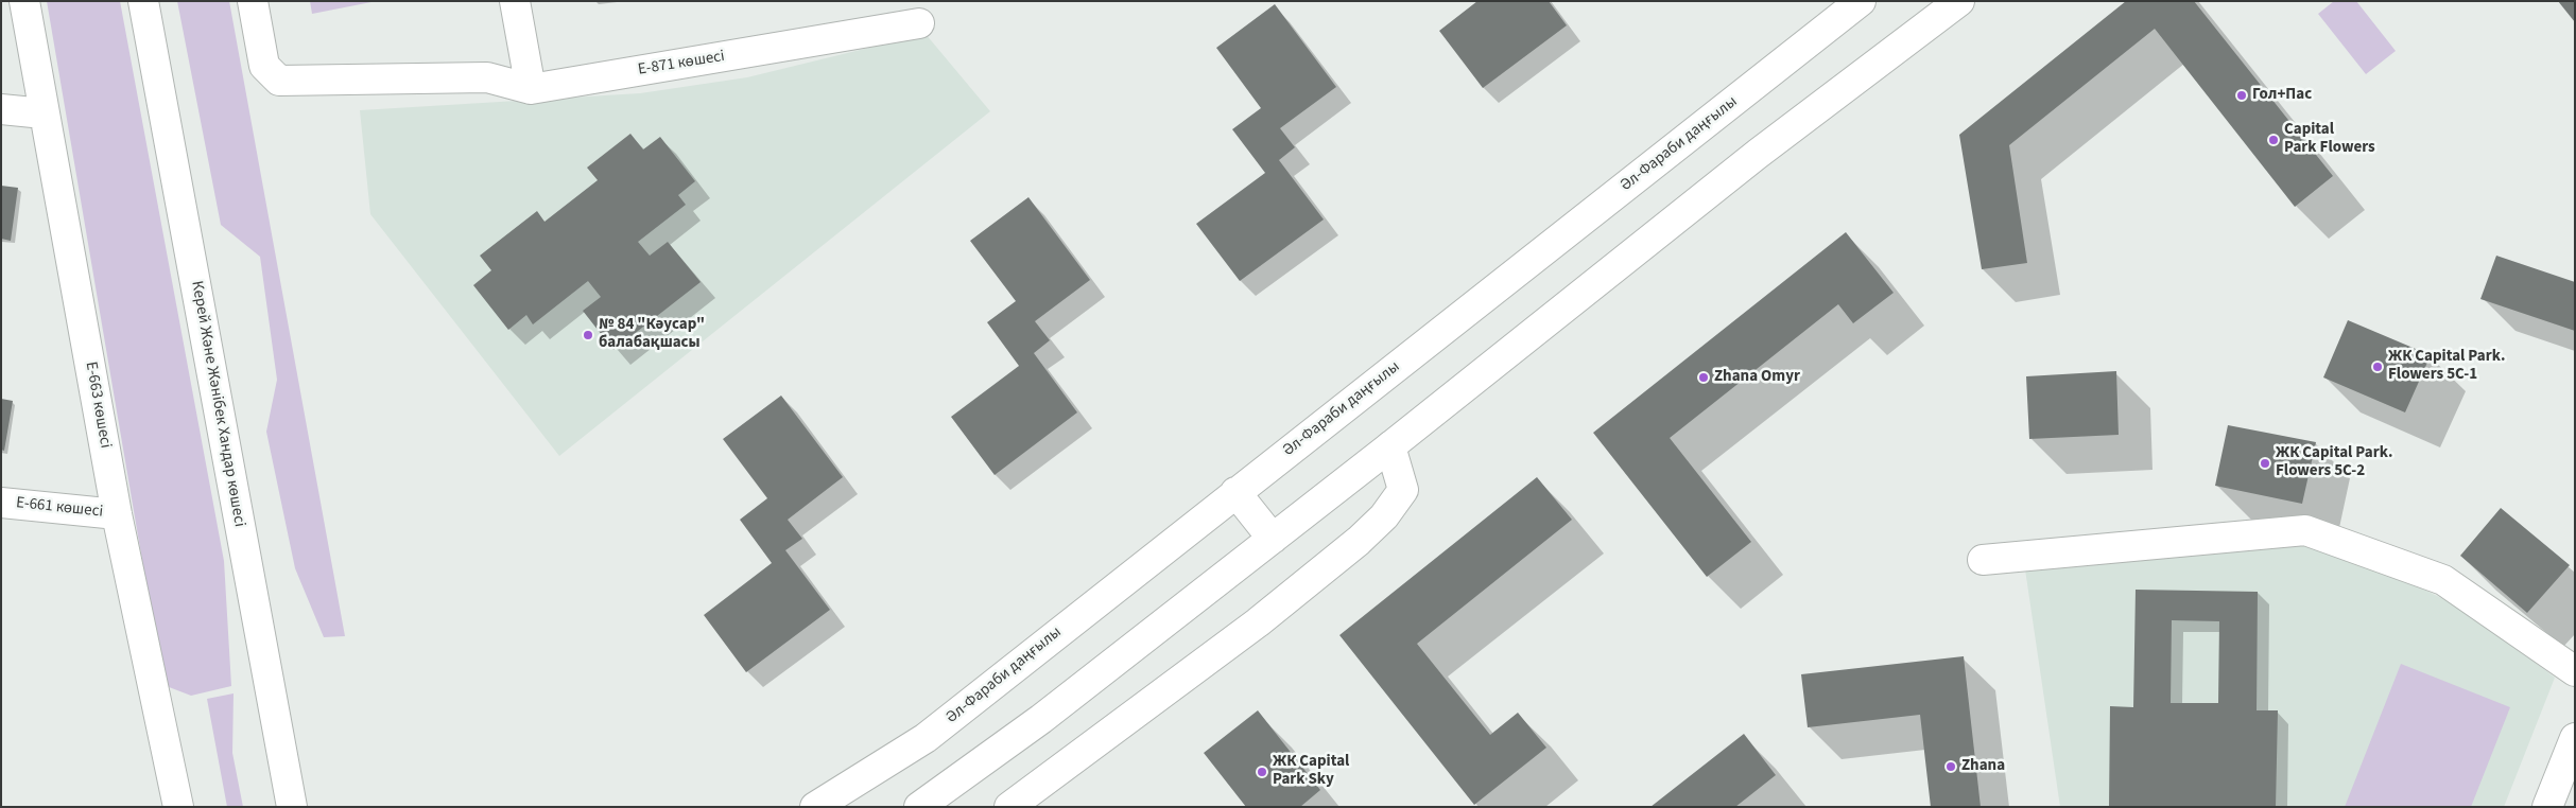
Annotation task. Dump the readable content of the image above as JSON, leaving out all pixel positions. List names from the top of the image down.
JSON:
{
  "streets": {
    "main road": [
      "Е-871 көшесі",
      "Әл-Фараби даңғылы",
      "Керей Және Жәнібек Хандар көшесі",
      "Е-663 көшесі",
      "Е-661 көшесі"
    ]
  },
  "crossings": [
    ["Е-663 көшесі", "Е-661 көшесі"]
  ],
  "places": [
    "Гол+Пас",
    "Capital Park Flowers",
    "№ 84 \"Кәусар\" балабақшасы",
    "ЖК Capital Park. Flowers 5C-1",
    "Zhana Omyr",
    "ЖК Capital Park. Flowers 5C-2",
    "Zhana",
    "ЖК Capital Park Sky"
  ]
}
